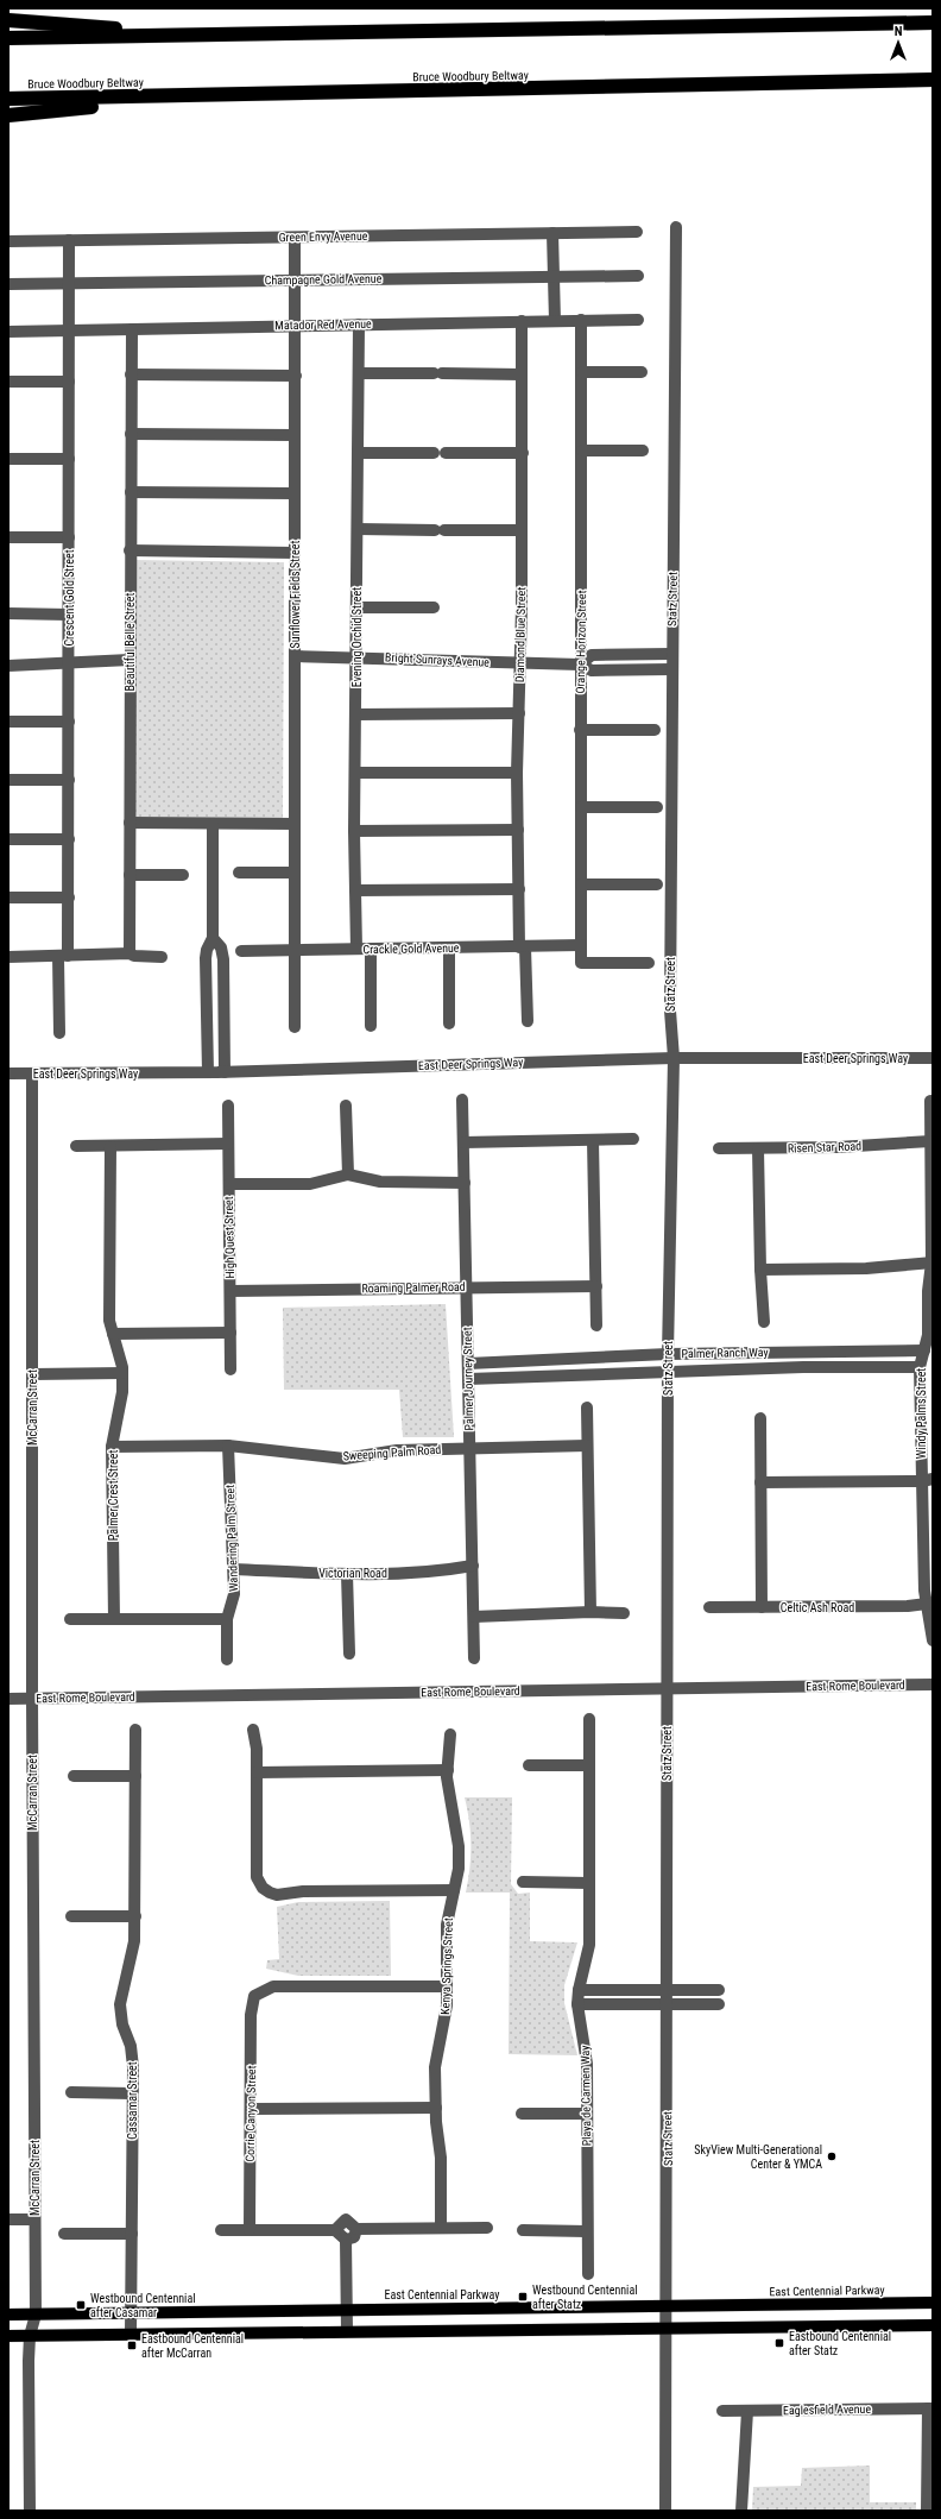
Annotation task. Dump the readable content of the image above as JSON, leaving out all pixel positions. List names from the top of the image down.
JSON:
{
  "streets": {
    "highway": ["Bruce Woodbury Beltway"],
    "main road": ["East Centennial Parkway"],
    "street": [
      "Green Envy Avenue",
      "Champagne Gold Avenue",
      "Matador Red Avenue",
      "Sunflower Fields Street",
      "Crescent Gold Street",
      "Statz Street",
      "Diamond Blue Street",
      "Evening Orchid Street",
      "Beautiful Belle Street",
      "Orange Horizon Street",
      "Bright Sunrays Avenue",
      "Crackle Gold Avenue",
      "East Deer Springs Way",
      "Risen Star Road",
      "High Quest Street",
      "Roaming Palmer Road",
      "Palmer Ranch Way",
      "Palmer Journey Street",
      "McCarran Street",
      "Windy Palms Street",
      "Sweeping Palm Road",
      "Palmer Crest Street",
      "Wandering Palm Street",
      "Victorian Road",
      "Celtic Ash Road",
      "East Rome Boulevard",
      "Kenya Springs Street",
      "Playa de Carmen Way",
      "Cassamar Street",
      "Corrie Canyon Street",
      "Eaglesfield Avenue"
    ]
  },
  "crossings": [
    ["Green Envy Avenue", "Sunflower Fields Street"],
    ["Green Envy Avenue", "Crescent Gold Street"],
    ["Champagne Gold Avenue", "Sunflower Fields Street"],
    ["Champagne Gold Avenue", "Crescent Gold Street"],
    ["Matador Red Avenue", "Sunflower Fields Street"],
    ["Matador Red Avenue", "Crescent Gold Street"],
    ["Matador Red Avenue", "Diamond Blue Street"],
    ["Matador Red Avenue", "Evening Orchid Street"],
    ["Matador Red Avenue", "Beautiful Belle Street"],
    ["Matador Red Avenue", "Orange Horizon Street"],
    ["Sunflower Fields Street", "Bright Sunrays Avenue"],
    ["Sunflower Fields Street", "Crackle Gold Avenue"],
    ["Statz Street", "Bright Sunrays Avenue"],
    ["Statz Street", "East Deer Springs Way"],
    ["Statz Street", "Palmer Ranch Way"],
    ["Statz Street", "East Rome Boulevard"],
    ["Statz Street", "East Centennial Parkway"],
    ["Diamond Blue Street", "Bright Sunrays Avenue"],
    ["Diamond Blue Street", "Crackle Gold Avenue"],
    ["Evening Orchid Street", "Bright Sunrays Avenue"],
    ["Evening Orchid Street", "Crackle Gold Avenue"],
    ["Orange Horizon Street", "Bright Sunrays Avenue"],
    ["Orange Horizon Street", "Crackle Gold Avenue"],
    ["East Deer Springs Way", "McCarran Street"],
    ["Risen Star Road", "Windy Palms Street"],
    ["High Quest Street", "Roaming Palmer Road"],
    ["Roaming Palmer Road", "Palmer Journey Street"],
    ["Palmer Ranch Way", "Palmer Journey Street"],
    ["Palmer Ranch Way", "Windy Palms Street"],
    ["Palmer Journey Street", "Sweeping Palm Road"],
    ["Palmer Journey Street", "Victorian Road"],
    ["McCarran Street", "East Rome Boulevard"],
    ["McCarran Street", "East Centennial Parkway"],
    ["Windy Palms Street", "Celtic Ash Road"],
    ["Sweeping Palm Road", "Palmer Crest Street"],
    ["Sweeping Palm Road", "Wandering Palm Street"],
    ["Wandering Palm Street", "Victorian Road"],
    ["Kenya Springs Street", "Corrie Canyon Street"],
    ["Cassamar Street", "East Centennial Parkway"]
  ],
  "places": {
    "other": ["SkyView Multi-Generational Center & YMCA"],
    "transit": [
      "Westbound Centennial after Statz",
      "Westbound Centennial after Casamar",
      "Eastbound Centennial after Statz",
      "Eastbound Centennial after McCarran"
    ]
  },
  "north": "top"
}
